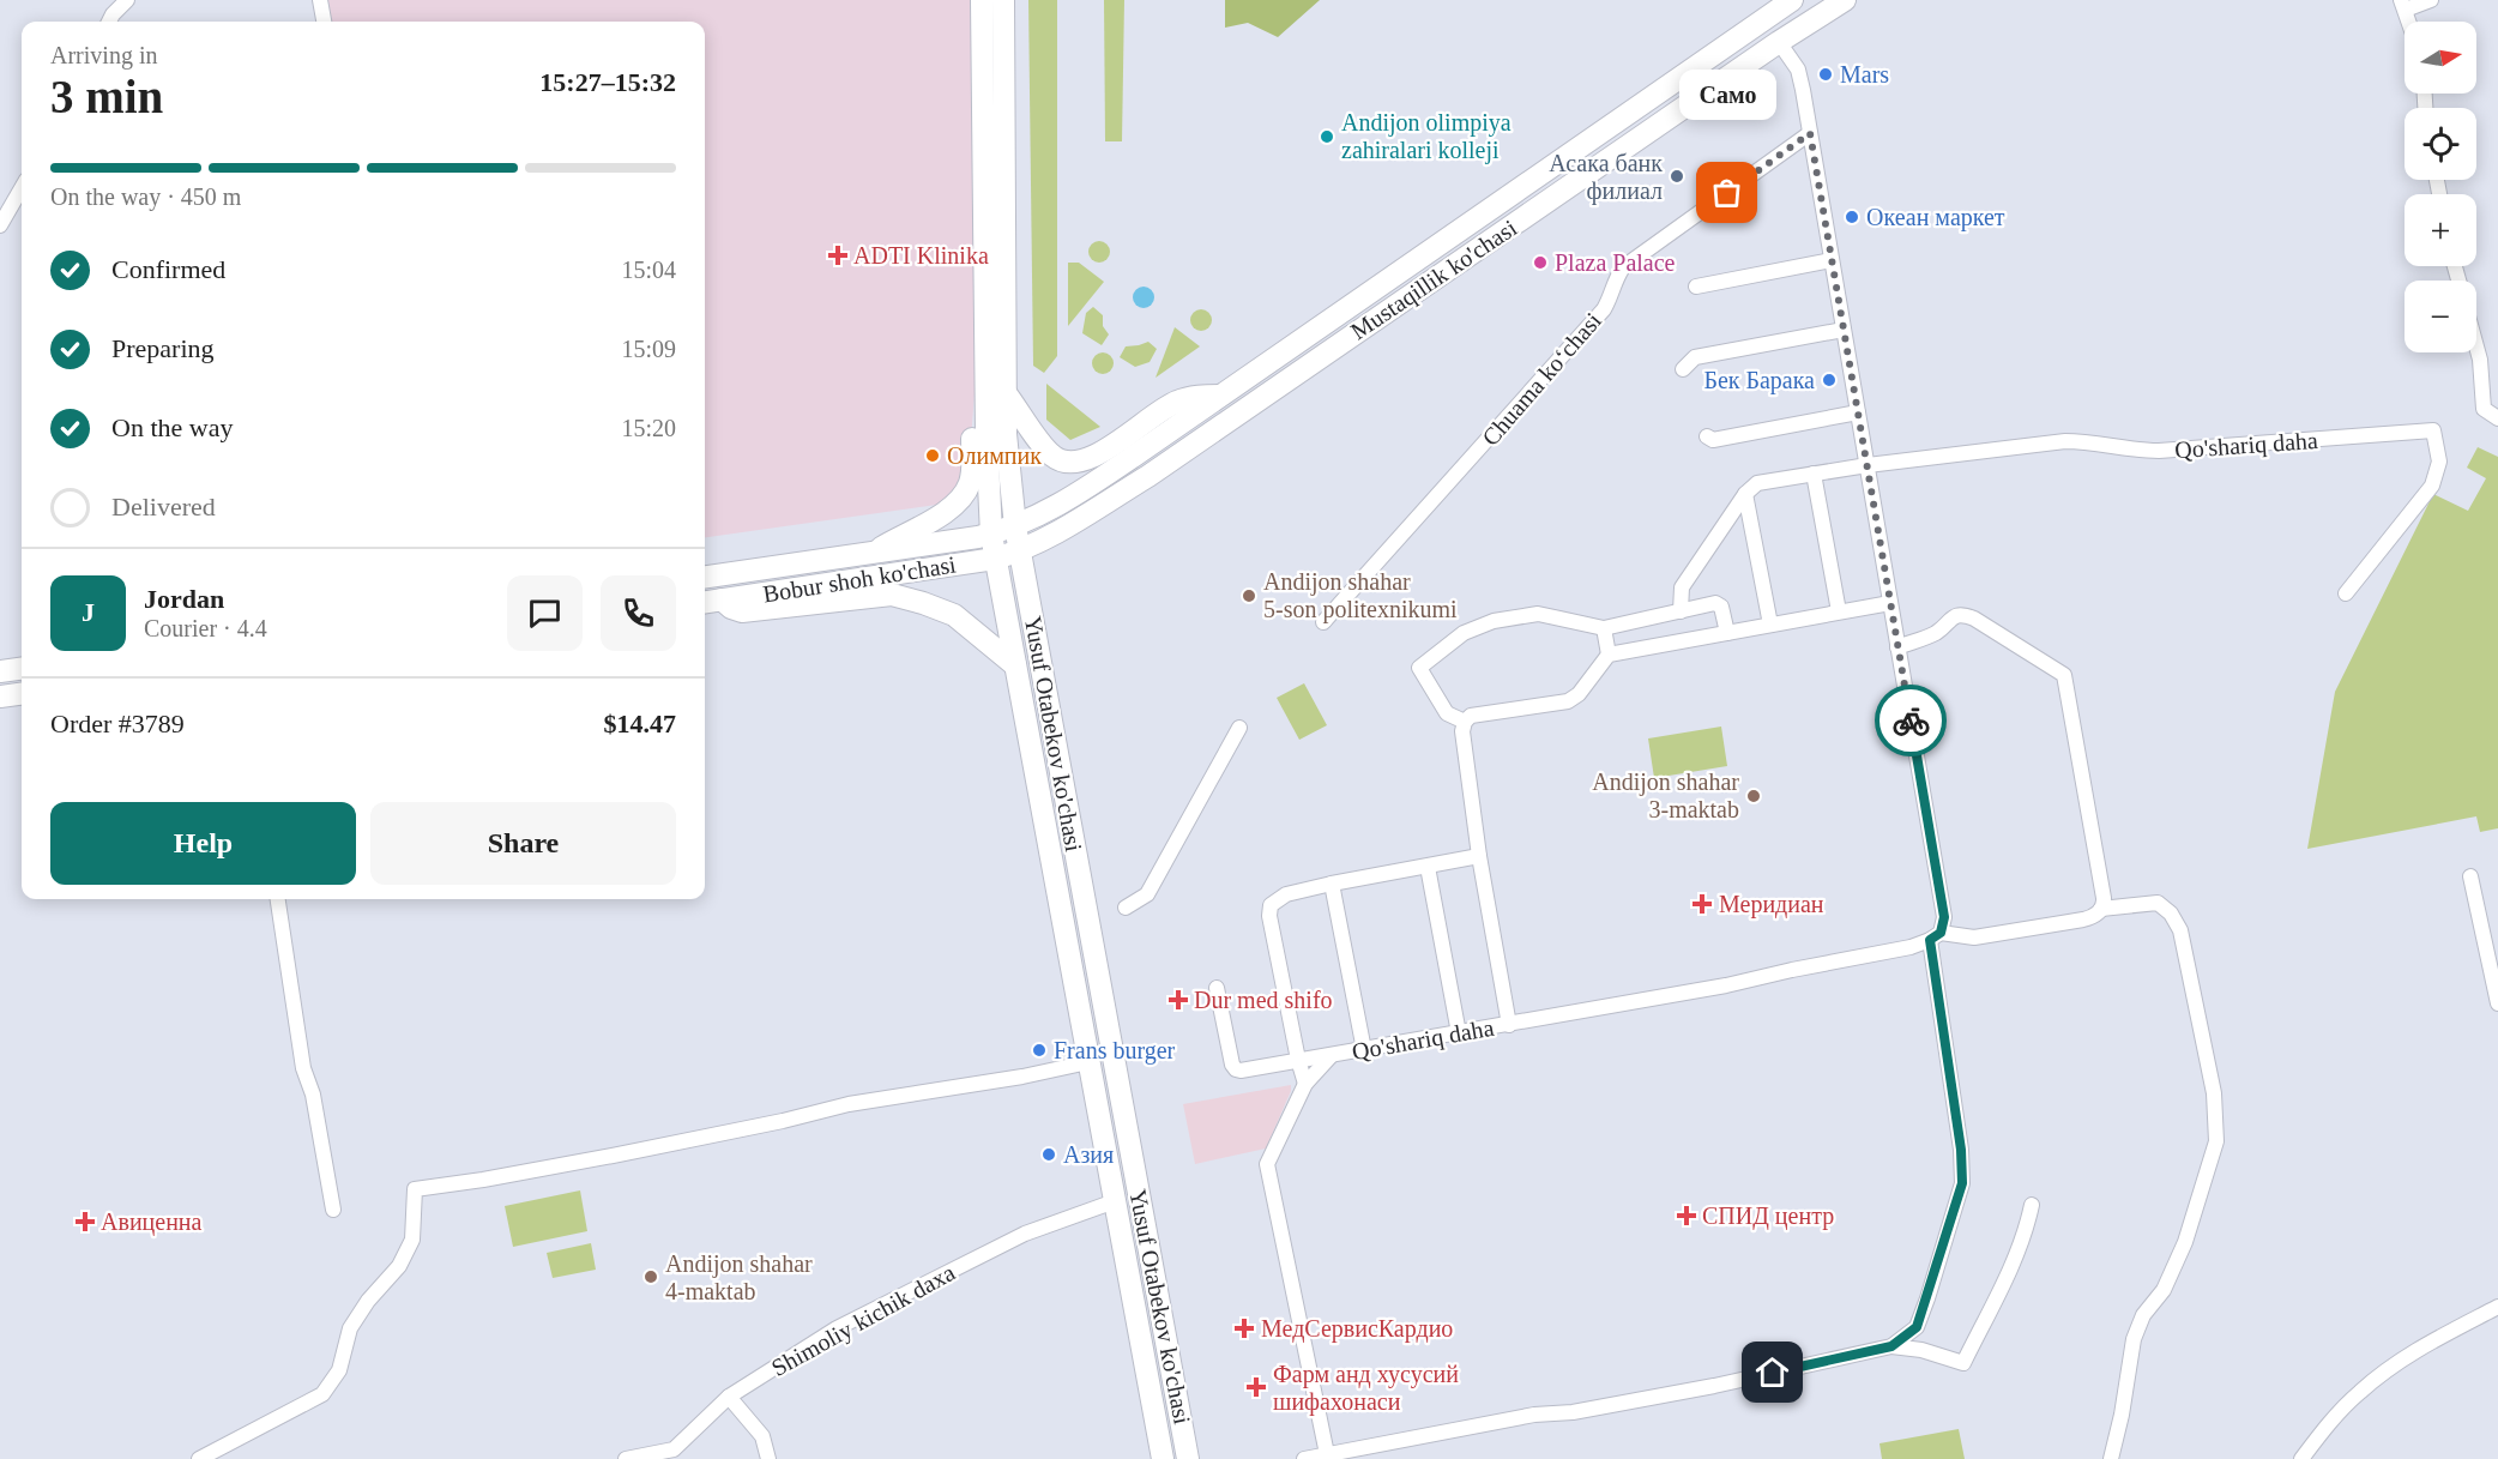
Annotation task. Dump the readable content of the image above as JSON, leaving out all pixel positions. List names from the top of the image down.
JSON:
{
  "streets": {
    "main road": ["Mustaqillik ko'chasi", "Bobur shoh ko'chasi", "Yusuf Otabekov ko'chasi"],
    "street": ["Chuama koʻchasi", "Qo'shariq daha", "Shimoliy kichik daxa"]
  },
  "crossings": [
    ["Mustaqillik ko'chasi", "Bobur shoh ko'chasi"],
    ["Mustaqillik ko'chasi", "Yusuf Otabekov ko'chasi"],
    ["Bobur shoh ko'chasi", "Yusuf Otabekov ko'chasi"],
    ["Yusuf Otabekov ko'chasi", "Shimoliy kichik daxa"]
  ],
  "places": {
    "other": [
      "Mars",
      "Andijon olimpiya zahiralari kolleji",
      "Асака банк филиал",
      "Само",
      "Океан маркет",
      "Plaza Palace",
      "Бек Барака",
      "Олимпик",
      "Andijon shahar 5-son politexnikumi",
      "Andijon shahar 3-maktab",
      "Frans burger",
      "Азия",
      "Andijon shahar 4-maktab"
    ],
    "health": [
      "ADTI Klinika",
      "Меридиан",
      "Dur med shifo",
      "СПИД центр",
      "Авиценна",
      "МедСервисКардио",
      "Фарм анд хусусий шифахонаси"
    ]
  },
  "north": "right",
  "page": {
    "map_buttons": ["+", "−"],
    "heading": ["3 min", "Arriving in", "15:27–15:32"],
    "panel": [
      "Jordan",
      "Courier · 4.4",
      "Order #3789",
      "$14.47"
    ],
    "bubble": "Само",
    "bar": "On the way · 450 m",
    "list": [
      ["Confirmed", "15:04"],
      ["Preparing", "15:09"],
      ["On the way", "15:20"],
      "Delivered"
    ],
    "round": "J",
    "buttons": ["Help", "Share"]
  }
}
